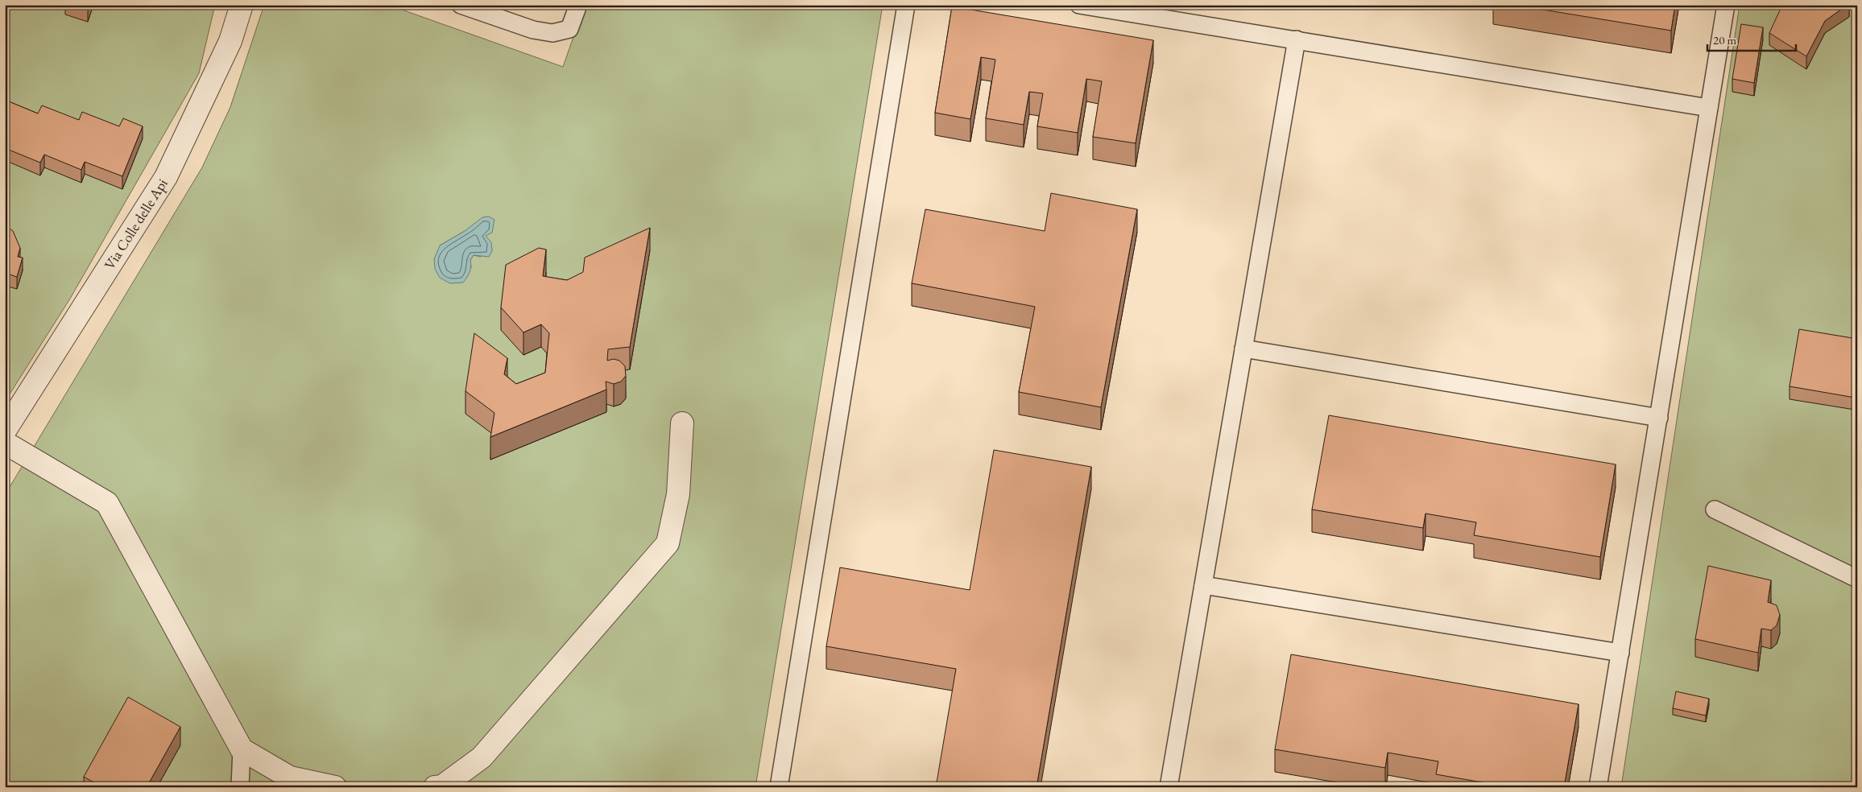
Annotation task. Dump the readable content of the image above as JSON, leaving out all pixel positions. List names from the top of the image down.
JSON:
{
  "streets": {
    "street": ["Via Colle delle Api"]
  },
  "scale_bar": "20 m"
}
